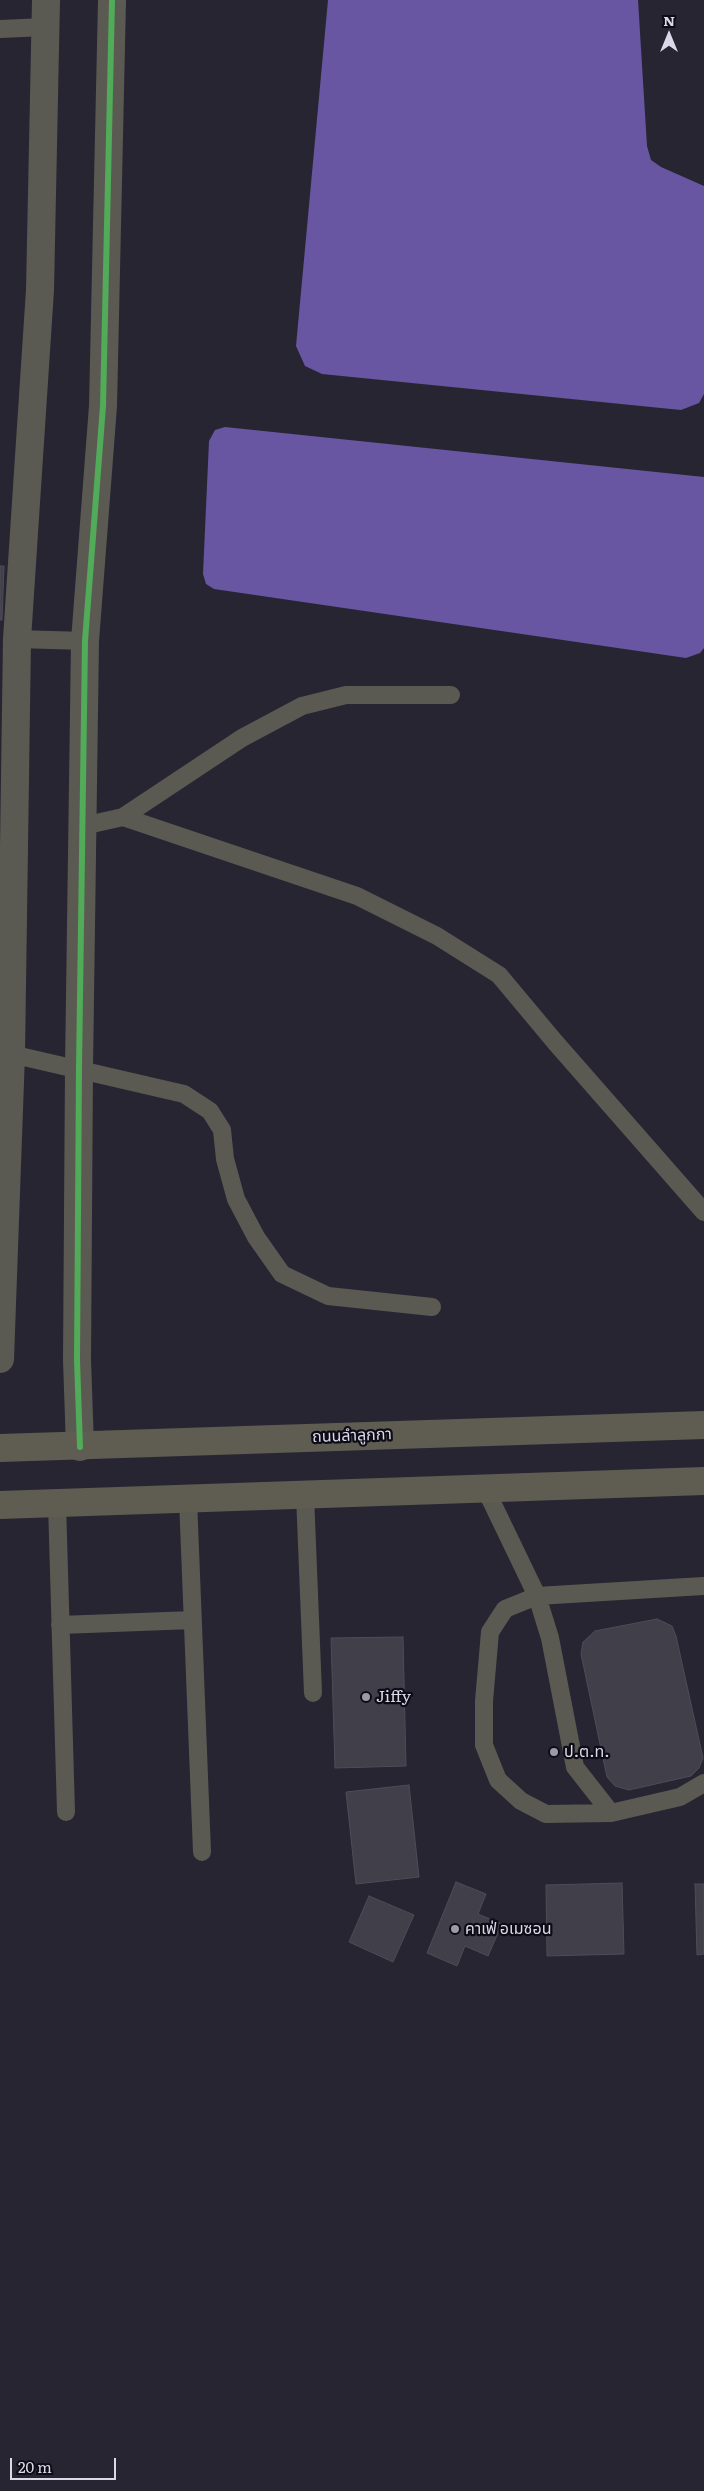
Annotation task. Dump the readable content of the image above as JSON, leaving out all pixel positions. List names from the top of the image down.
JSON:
{
  "streets": {
    "main road": ["ถนนลำลูกกา"]
  },
  "places": ["Jiffy", "ป.ต.ท.", "คาเฟ่ อเมซอน"],
  "scale_bar": "20 m",
  "north": "top"
}
